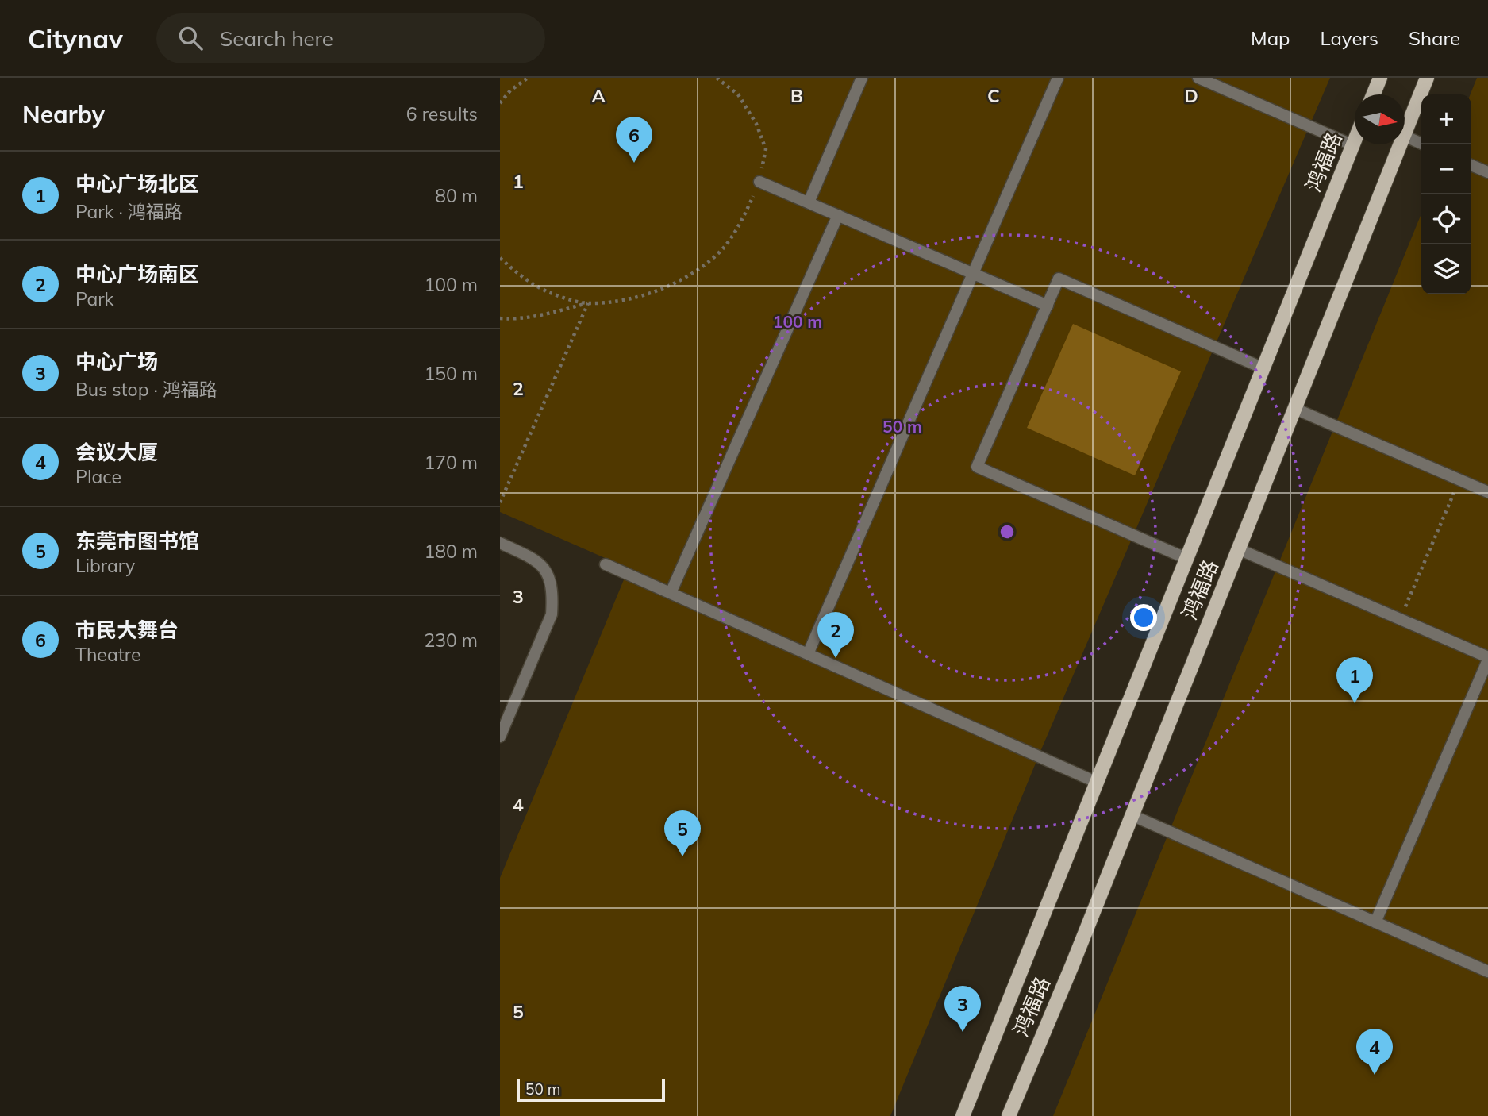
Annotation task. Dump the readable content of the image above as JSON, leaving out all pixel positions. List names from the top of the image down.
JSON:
{
  "streets": {
    "main road": ["鸿福路"]
  },
  "scale_bar": "50 m",
  "north": "right",
  "page": {
    "header": "Citynav",
    "search": "Search here",
    "nav": ["Map", "Layers", "Share"],
    "heading": ["Nearby", "6 results"],
    "map_buttons": ["+", "−"],
    "pins": [
      "6",
      "2",
      "1",
      "5",
      "3",
      "4"
    ],
    "list": [
      {
        "mark": "1",
        "name": "中心广场北区",
        "note": "Park · 鸿福路",
        "value": "80 m"
      },
      {
        "mark": "2",
        "name": "中心广场南区",
        "note": "Park",
        "value": "100 m"
      },
      {
        "mark": "3",
        "name": "中心广场",
        "note": "Bus stop · 鸿福路",
        "value": "150 m"
      },
      {
        "mark": "4",
        "name": "会议大厦",
        "note": "Place",
        "value": "170 m"
      },
      {
        "mark": "5",
        "name": "东莞市图书馆",
        "note": "Library",
        "value": "180 m"
      },
      {
        "mark": "6",
        "name": "市民大舞台",
        "note": "Theatre",
        "value": "230 m"
      }
    ],
    "scale": "50 m"
  },
  "grid": {
    "columns": [
      "A",
      "B",
      "C",
      "D"
    ],
    "rows": [
      "1",
      "2",
      "3",
      "4",
      "5"
    ]
  },
  "rings": ["100 m", "50 m"]
}
